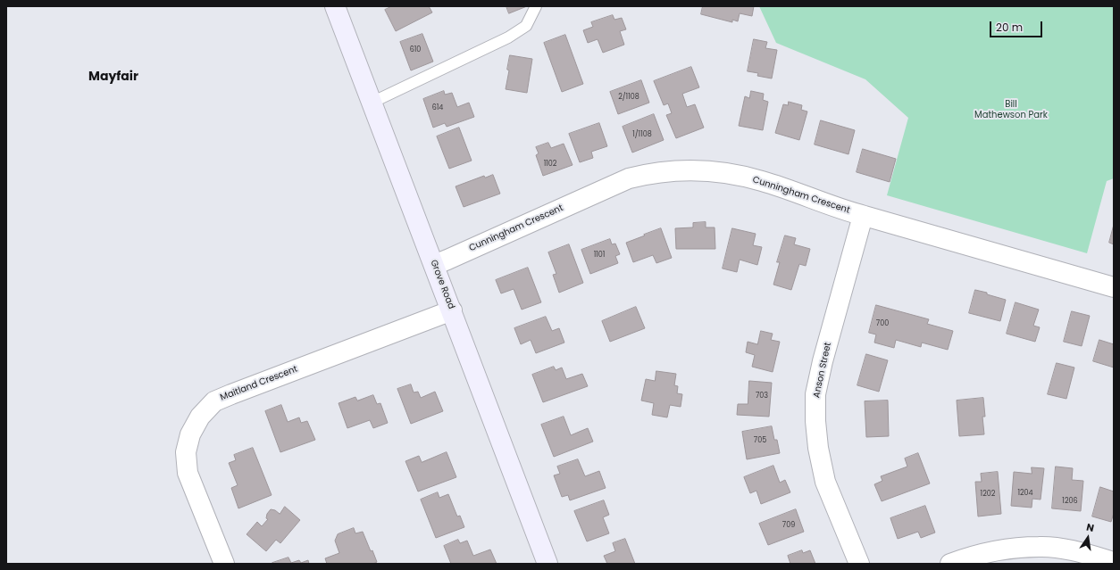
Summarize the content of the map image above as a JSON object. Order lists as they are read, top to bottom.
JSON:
{
  "streets": {
    "main road": ["Grove Road"],
    "street": ["Cunningham Crescent", "Anson Street", "Maitland Crescent"]
  },
  "crossings": [
    ["Cunningham Crescent", "Grove Road"],
    ["Cunningham Crescent", "Anson Street"],
    ["Grove Road", "Maitland Crescent"]
  ],
  "districts": ["Mayfair"],
  "parks": ["Bill Mathewson Park"],
  "house_numbers": [
    "610",
    "2/1108",
    "614",
    "1/1108",
    "1102",
    "1101",
    "700",
    "703",
    "705",
    "1204",
    "1202",
    "1206",
    "709"
  ],
  "scale_bar": "20 m",
  "north": "top"
}
